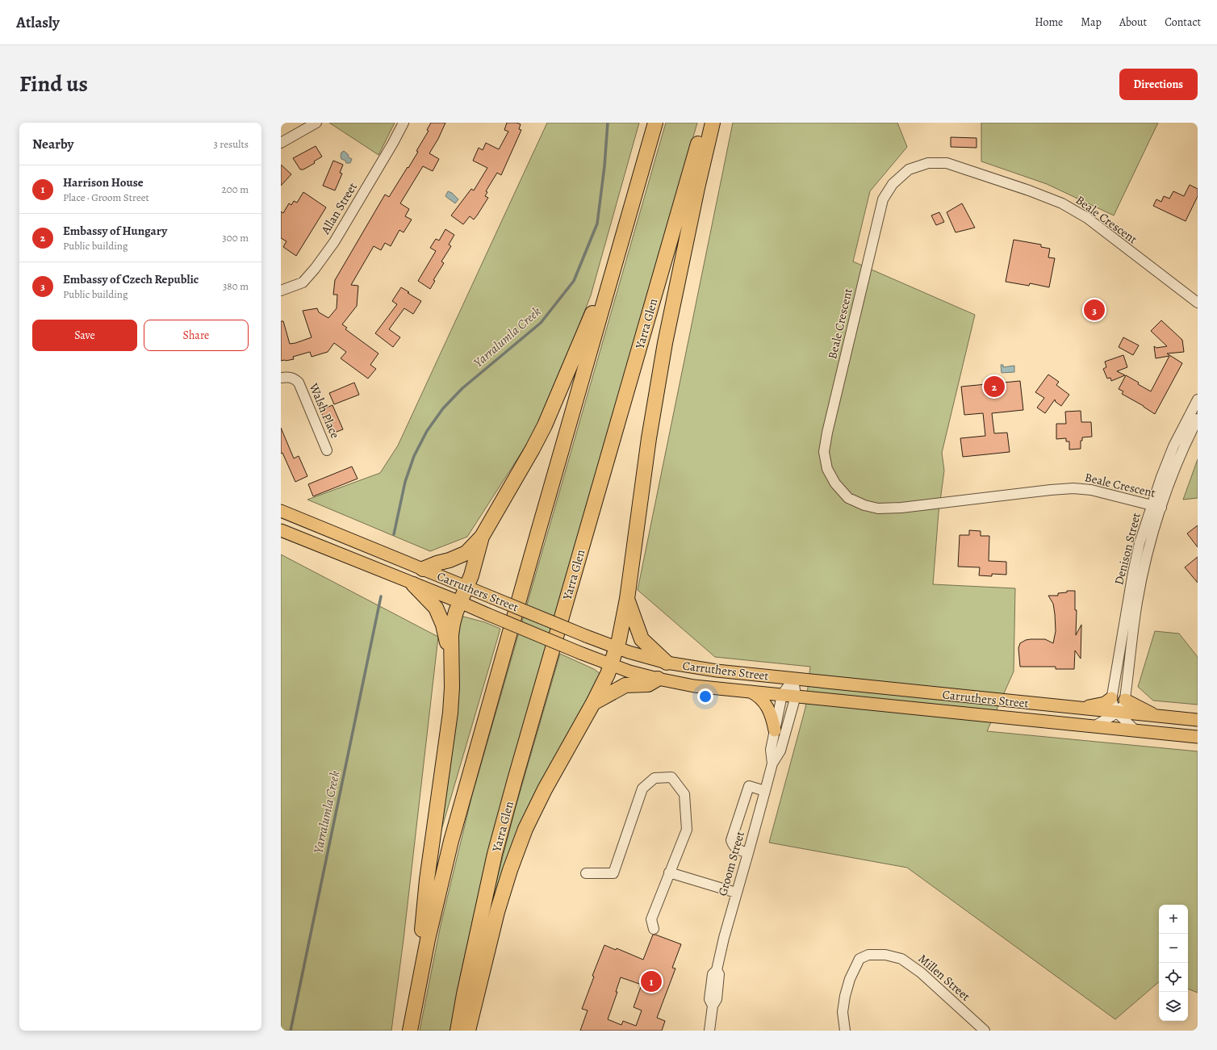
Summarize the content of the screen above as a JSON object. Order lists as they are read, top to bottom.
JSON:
{
  "streets": {
    "highway": ["Yarra Glen"],
    "main road": ["Carruthers Street"],
    "street": [
      "Allan Street",
      "Beale Crescent",
      "Walsh Place",
      "Denison Street",
      "Groom Street",
      "Millen Street"
    ]
  },
  "crossings": [
    ["Beale Crescent", "Denison Street"],
    ["Denison Street", "Carruthers Street"],
    ["Carruthers Street", "Groom Street"]
  ],
  "water": ["Yarralumla Creek"],
  "page": {
    "header": "Atlasly",
    "nav": [
      "Home",
      "Map",
      "About",
      "Contact"
    ],
    "title": "Find us",
    "buttons": [
      "Directions",
      ["Save", "Share"]
    ],
    "heading": ["Nearby", "3 results"],
    "list": [
      {
        "mark": "1",
        "name": "Harrison House",
        "note": "Place · Groom Street",
        "value": "200 m"
      },
      {
        "mark": "2",
        "name": "Embassy of Hungary",
        "note": "Public building",
        "value": "300 m"
      },
      {
        "mark": "3",
        "name": "Embassy of Czech Republic",
        "note": "Public building",
        "value": "380 m"
      }
    ],
    "pins": ["3", "2", "1"],
    "map_buttons": ["+", "−"]
  }
}
